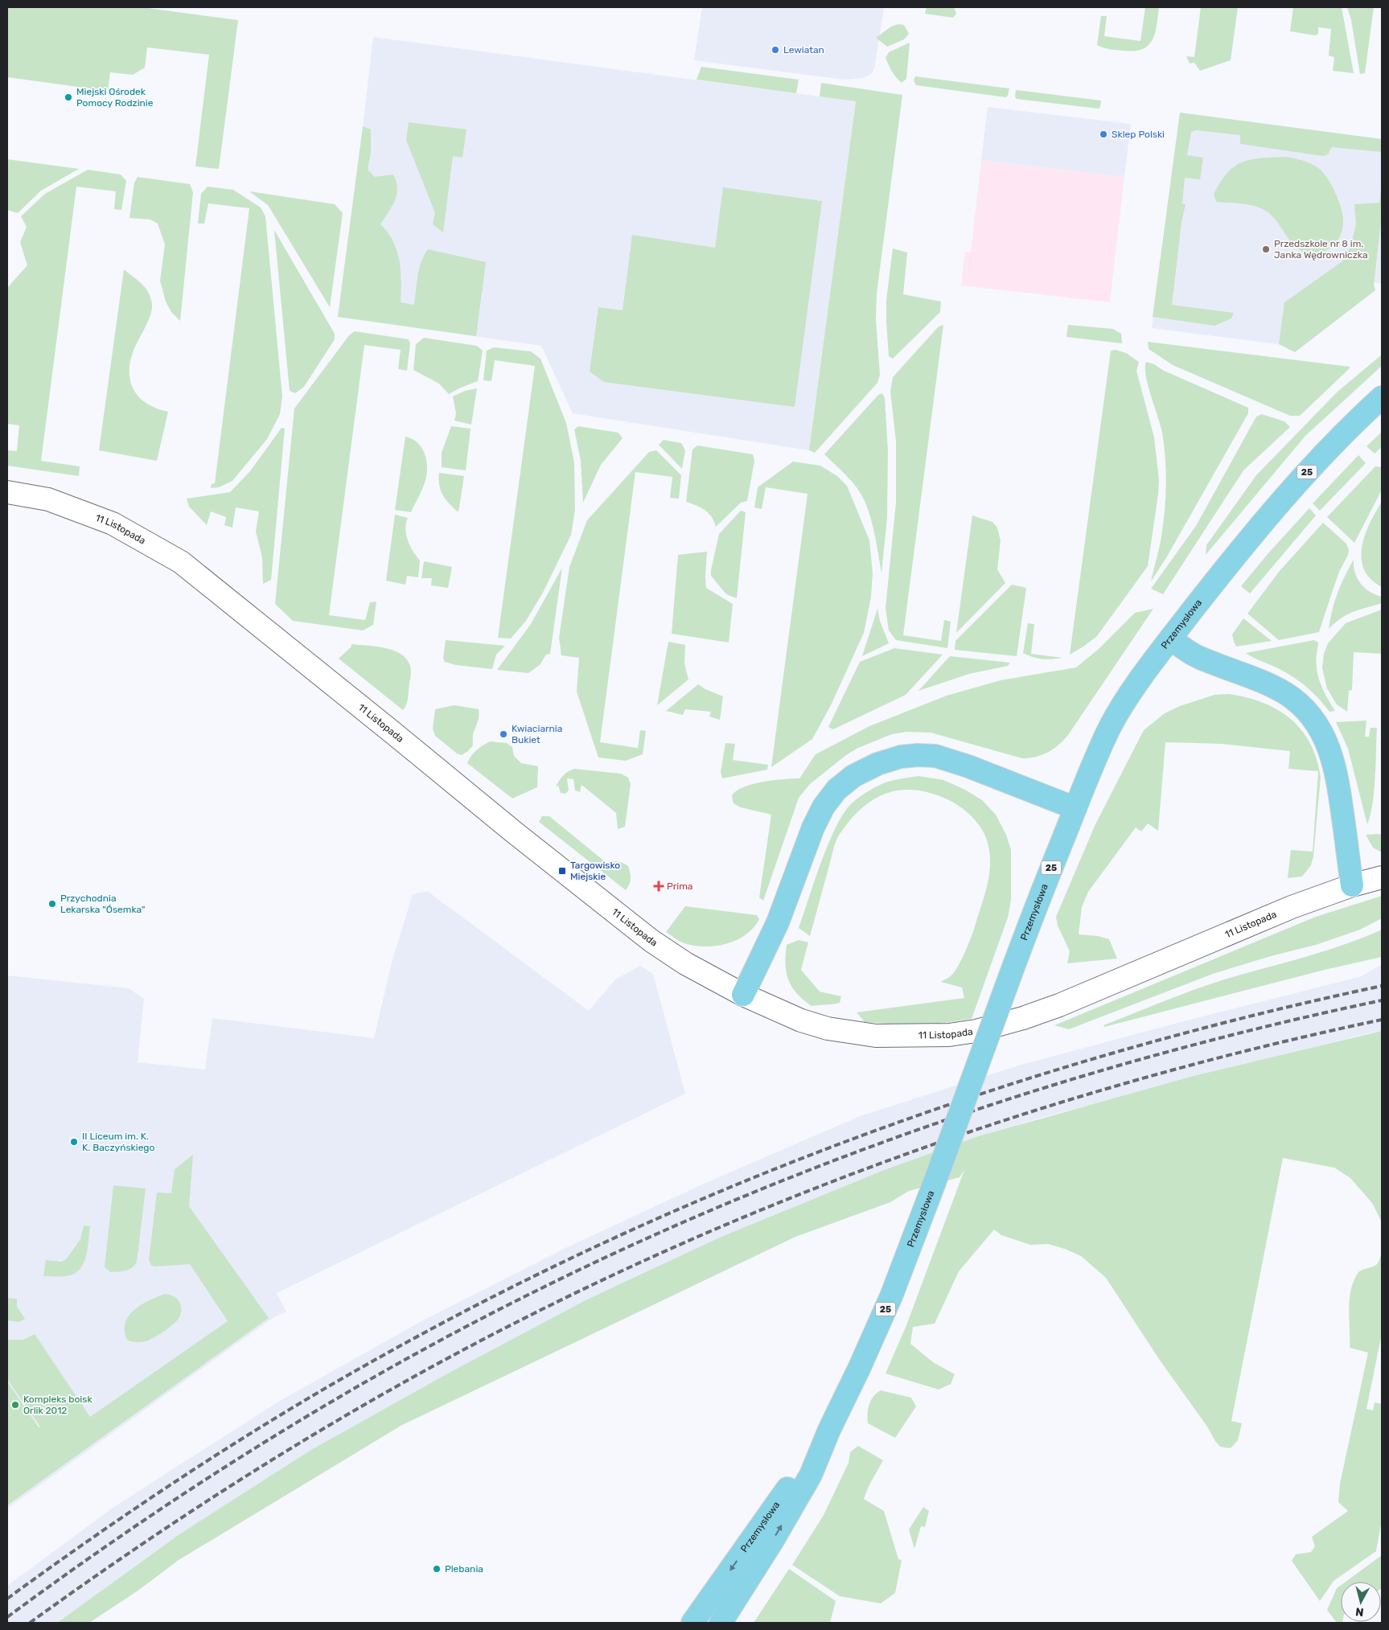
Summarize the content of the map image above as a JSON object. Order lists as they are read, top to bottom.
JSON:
{
  "streets": {
    "main road": ["25", "Przemysłowa"],
    "street": ["11 Listopada"]
  },
  "places": {
    "other": [
      "Lewiatan",
      "Miejski Ośrodek Pomocy Rodzinie",
      "Sklep Polski",
      "Przedszkole nr 8 im. Janka Wędrowniczka",
      "Kwiaciarnia Bukiet",
      "Przychodnia Lekarska \"Ósemka\"",
      "II Liceum im. K. K. Baczyńskiego",
      "Kompleks boisk Orlik 2012",
      "Plebania"
    ],
    "transit": ["Targowisko Miejskie"],
    "health": ["Prima"]
  },
  "north": "bottom"
}
